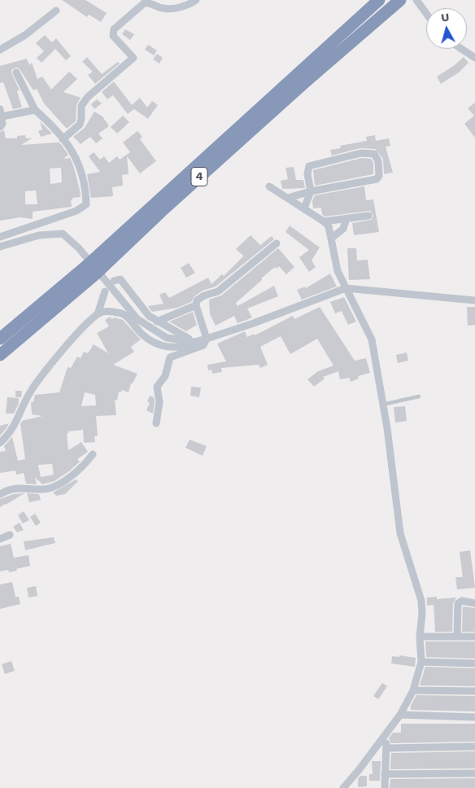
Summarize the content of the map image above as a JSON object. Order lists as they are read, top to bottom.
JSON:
{
  "streets": {
    "highway": ["4"]
  },
  "north": "top"
}
